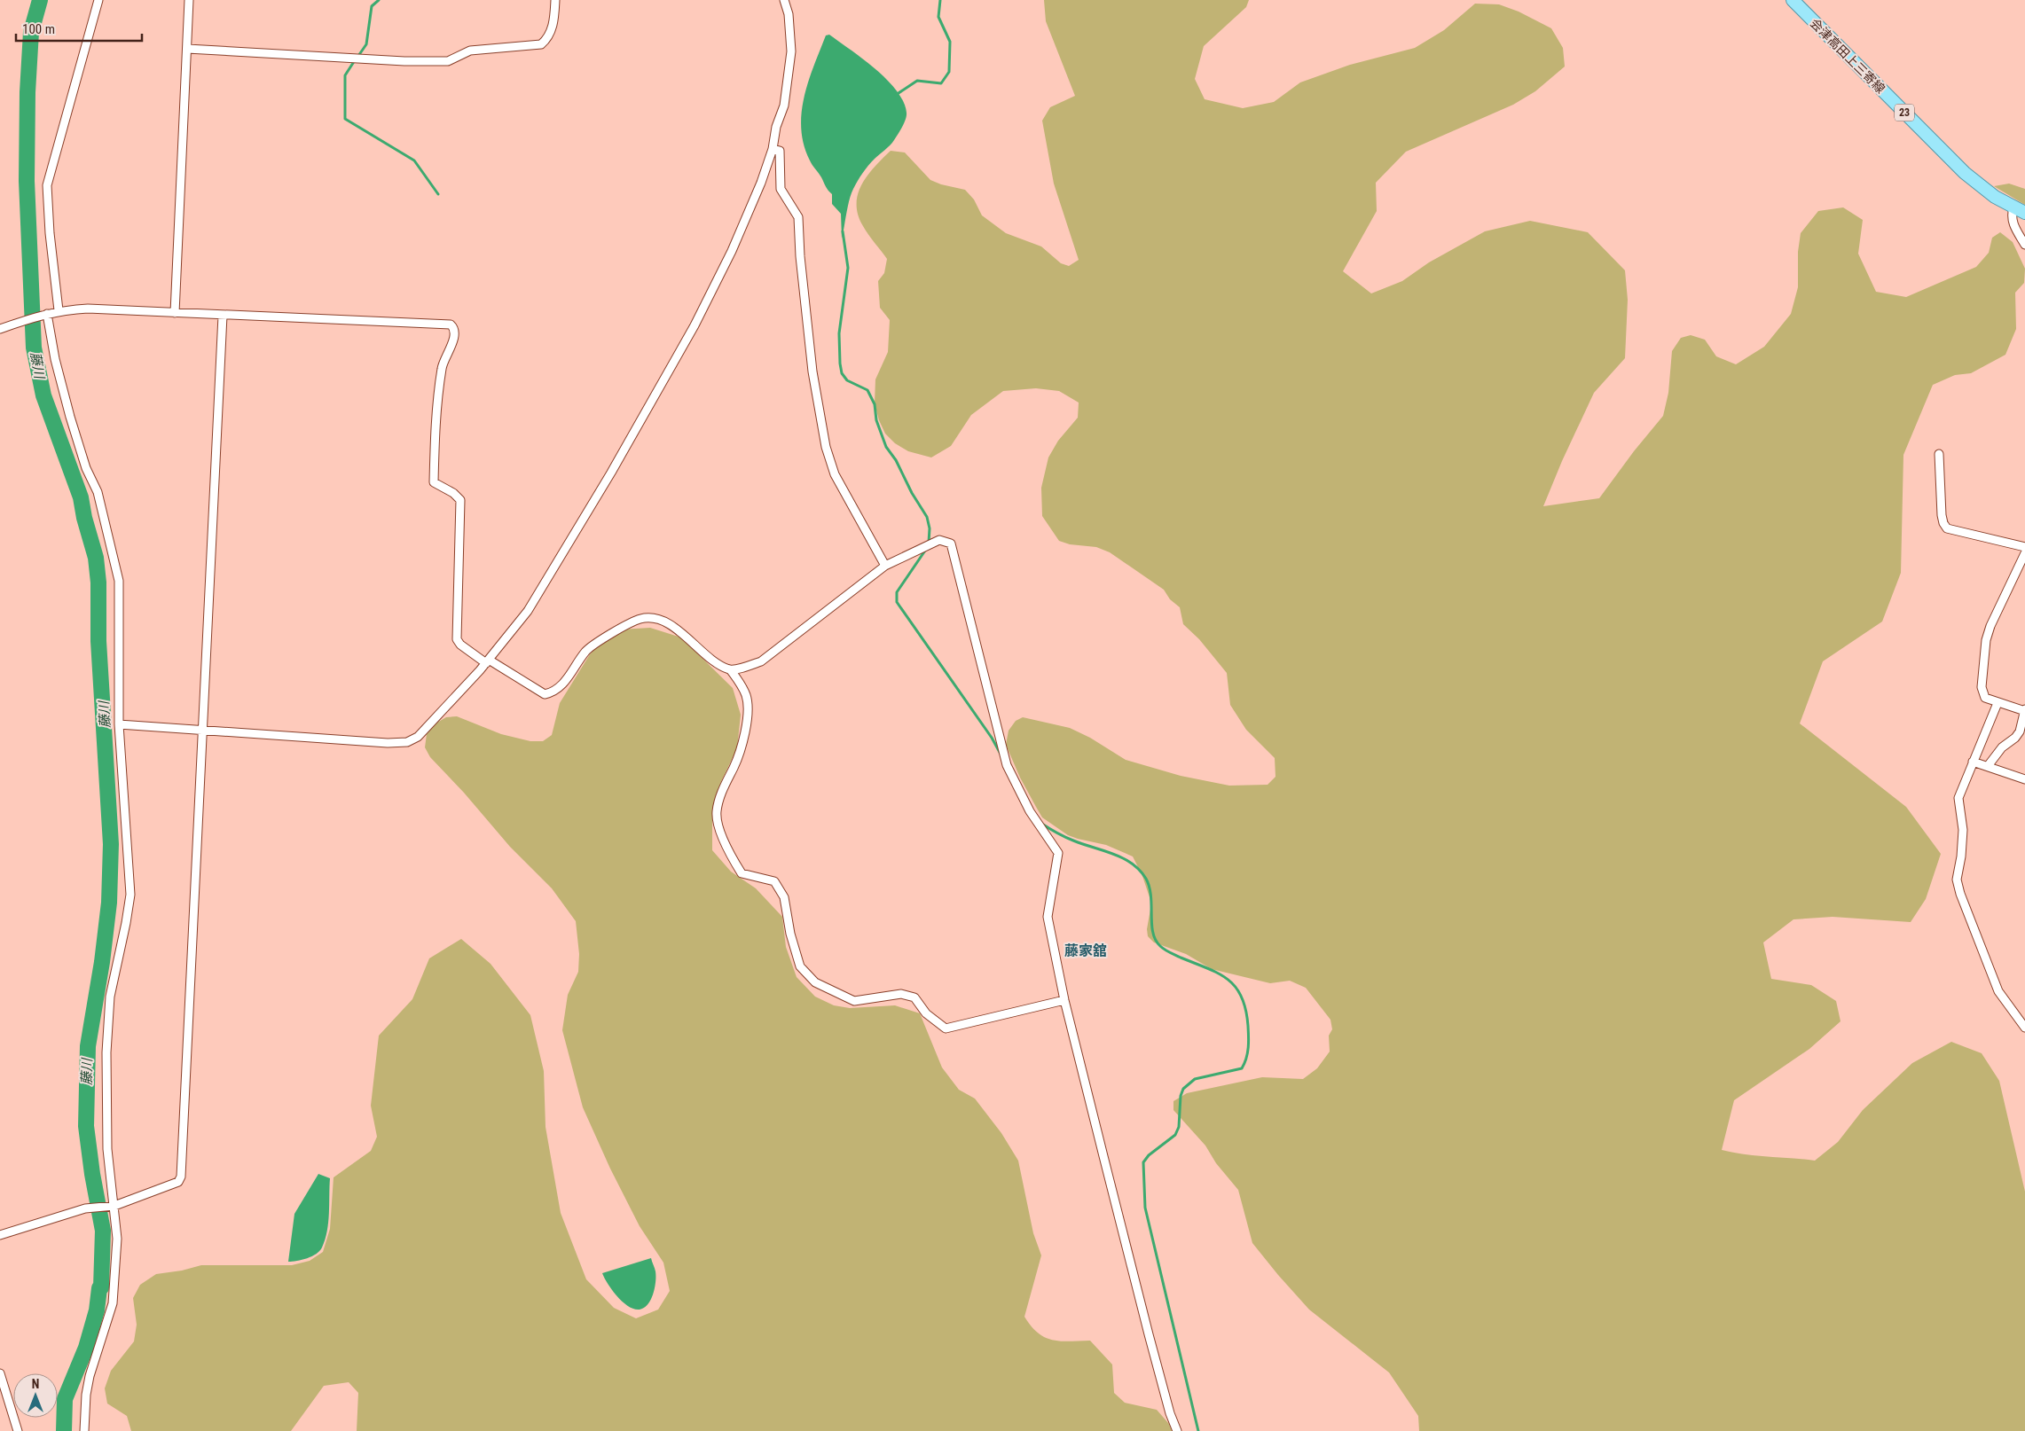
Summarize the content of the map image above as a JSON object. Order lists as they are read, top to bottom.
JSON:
{
  "streets": {
    "main road": ["会津高田上三寄線", "23"]
  },
  "districts": ["藤家舘"],
  "water": ["藤川"],
  "scale_bar": "100 m",
  "north": "top"
}
